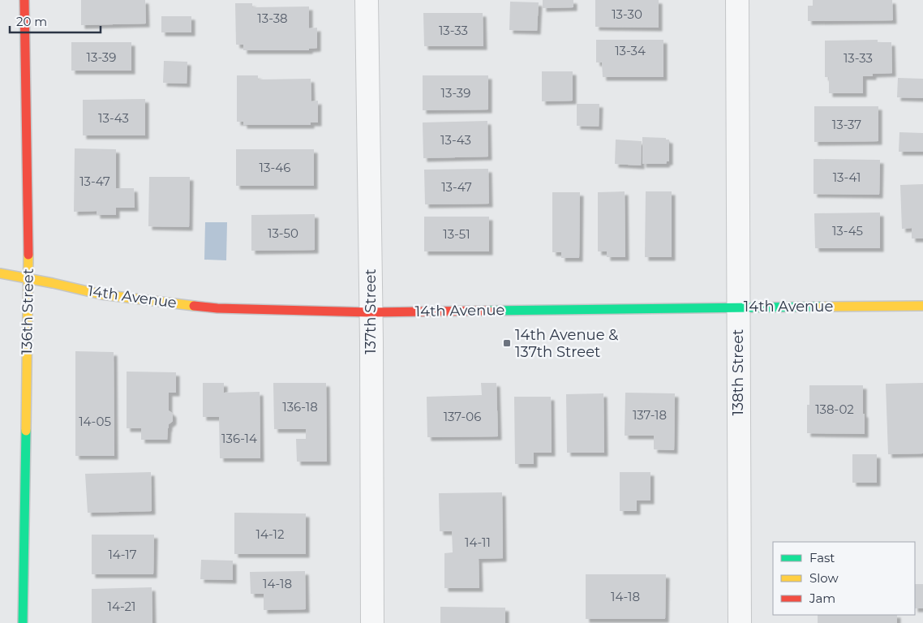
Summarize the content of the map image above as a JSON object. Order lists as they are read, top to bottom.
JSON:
{
  "streets": {
    "street": [
      "14th Avenue",
      "136th Street",
      "137th Street",
      "138th Street"
    ]
  },
  "crossings": [
    ["14th Avenue", "136th Street"],
    ["14th Avenue", "137th Street"],
    ["14th Avenue", "138th Street"]
  ],
  "places": {
    "transit": ["14th Avenue & 137th Street"]
  },
  "house_numbers": [
    "13-30",
    "13-38",
    "13-33",
    "13-34",
    "13-39",
    "13-33",
    "13-39",
    "13-43",
    "13-37",
    "13-43",
    "13-46",
    "13-41",
    "13-47",
    "13-47",
    "13-45",
    "13-50",
    "13-51",
    "136-18",
    "138-02",
    "137-18",
    "137-06",
    "14-05",
    "136-14",
    "14-12",
    "14-11",
    "14-17",
    "14-18",
    "14-18",
    "14-21"
  ],
  "legend": ["Fast", "Slow", "Jam"],
  "scale_bar": "20 m"
}
